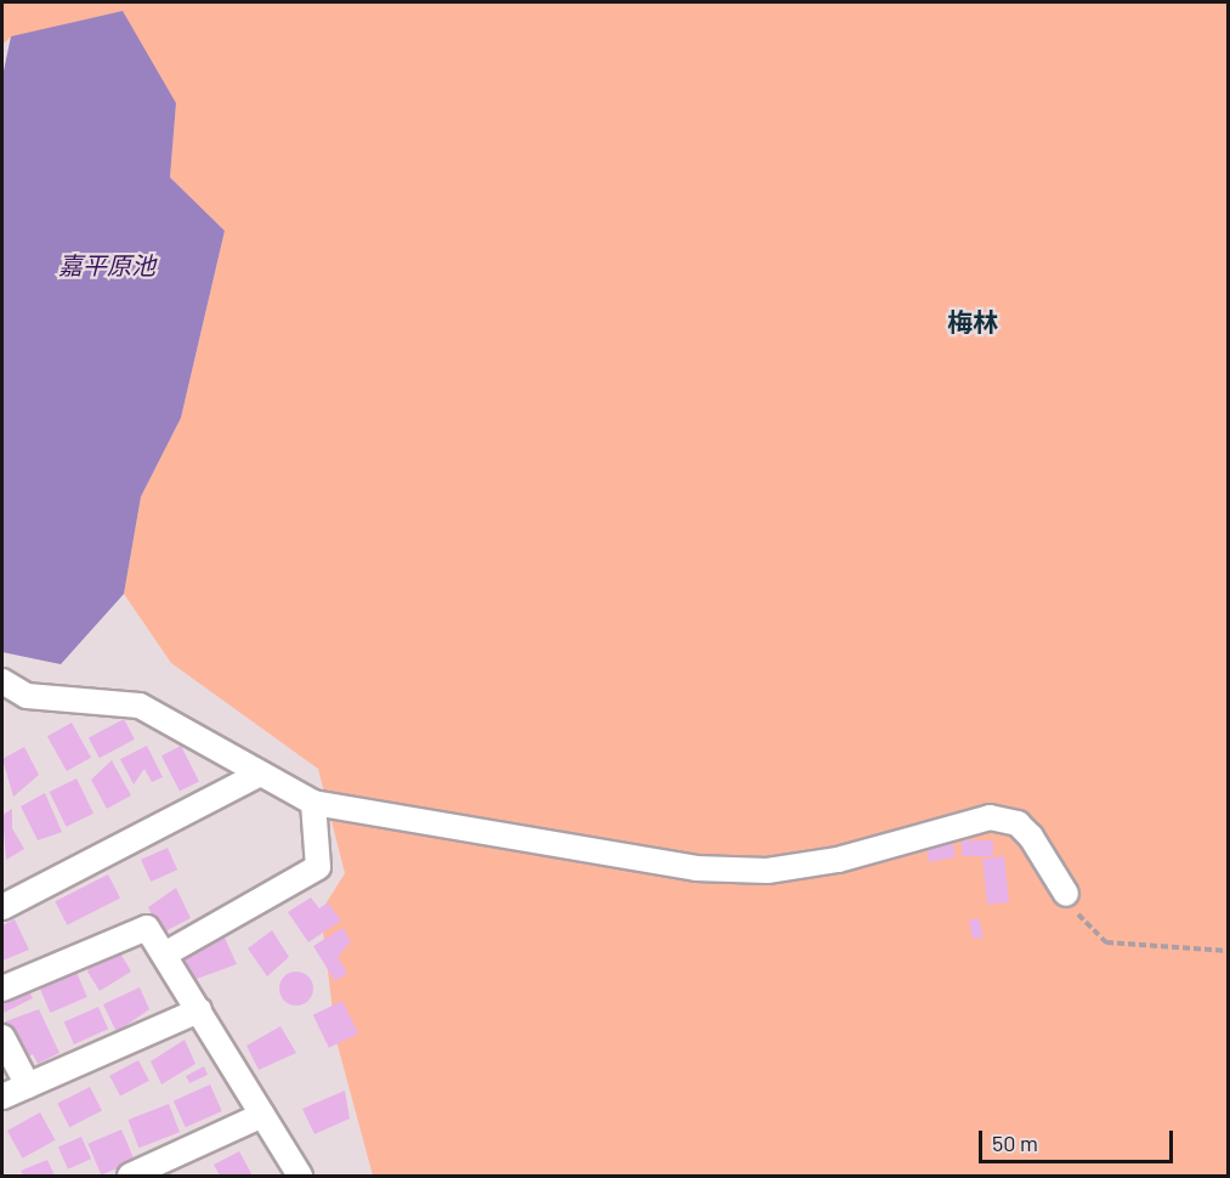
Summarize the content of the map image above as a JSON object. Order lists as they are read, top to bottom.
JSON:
{
  "districts": ["梅林"],
  "water": ["嘉平原池"],
  "scale_bar": "50 m"
}
